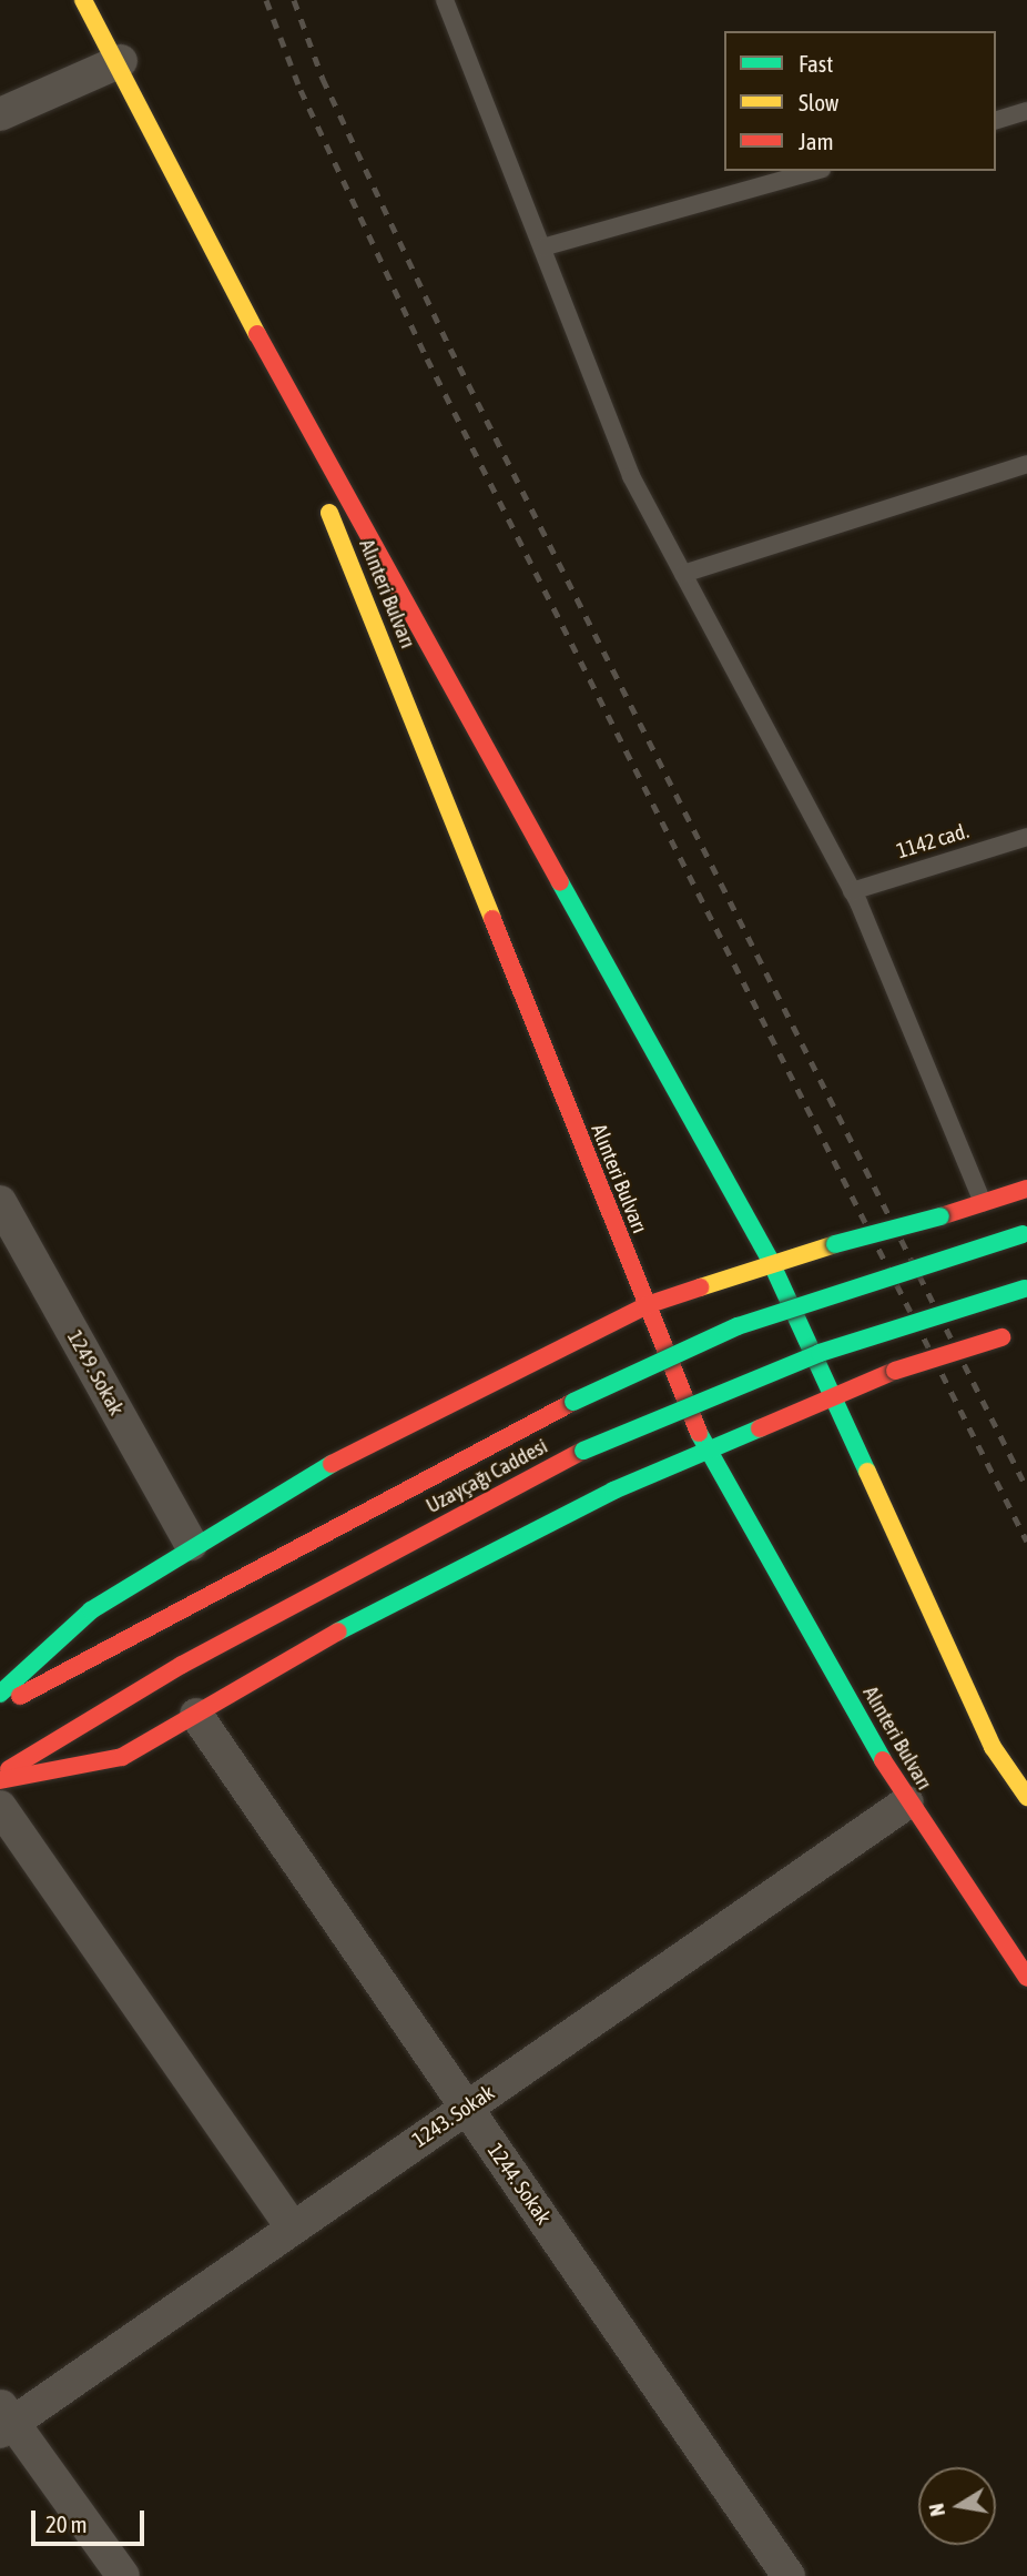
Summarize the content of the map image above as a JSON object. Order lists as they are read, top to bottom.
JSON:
{
  "streets": {
    "main road": ["Alınteri Bulvarı", "Uzayçağı Caddesi"],
    "street": ["1249. Sokak", "1243. Sokak", "1244. Sokak"],
    "lane": ["1142 cad."]
  },
  "crossings": [
    ["Alınteri Bulvarı", "1243. Sokak"],
    ["1243. Sokak", "1244. Sokak"]
  ],
  "legend": ["Fast", "Slow", "Jam"],
  "scale_bar": "20 m",
  "north": "left"
}
